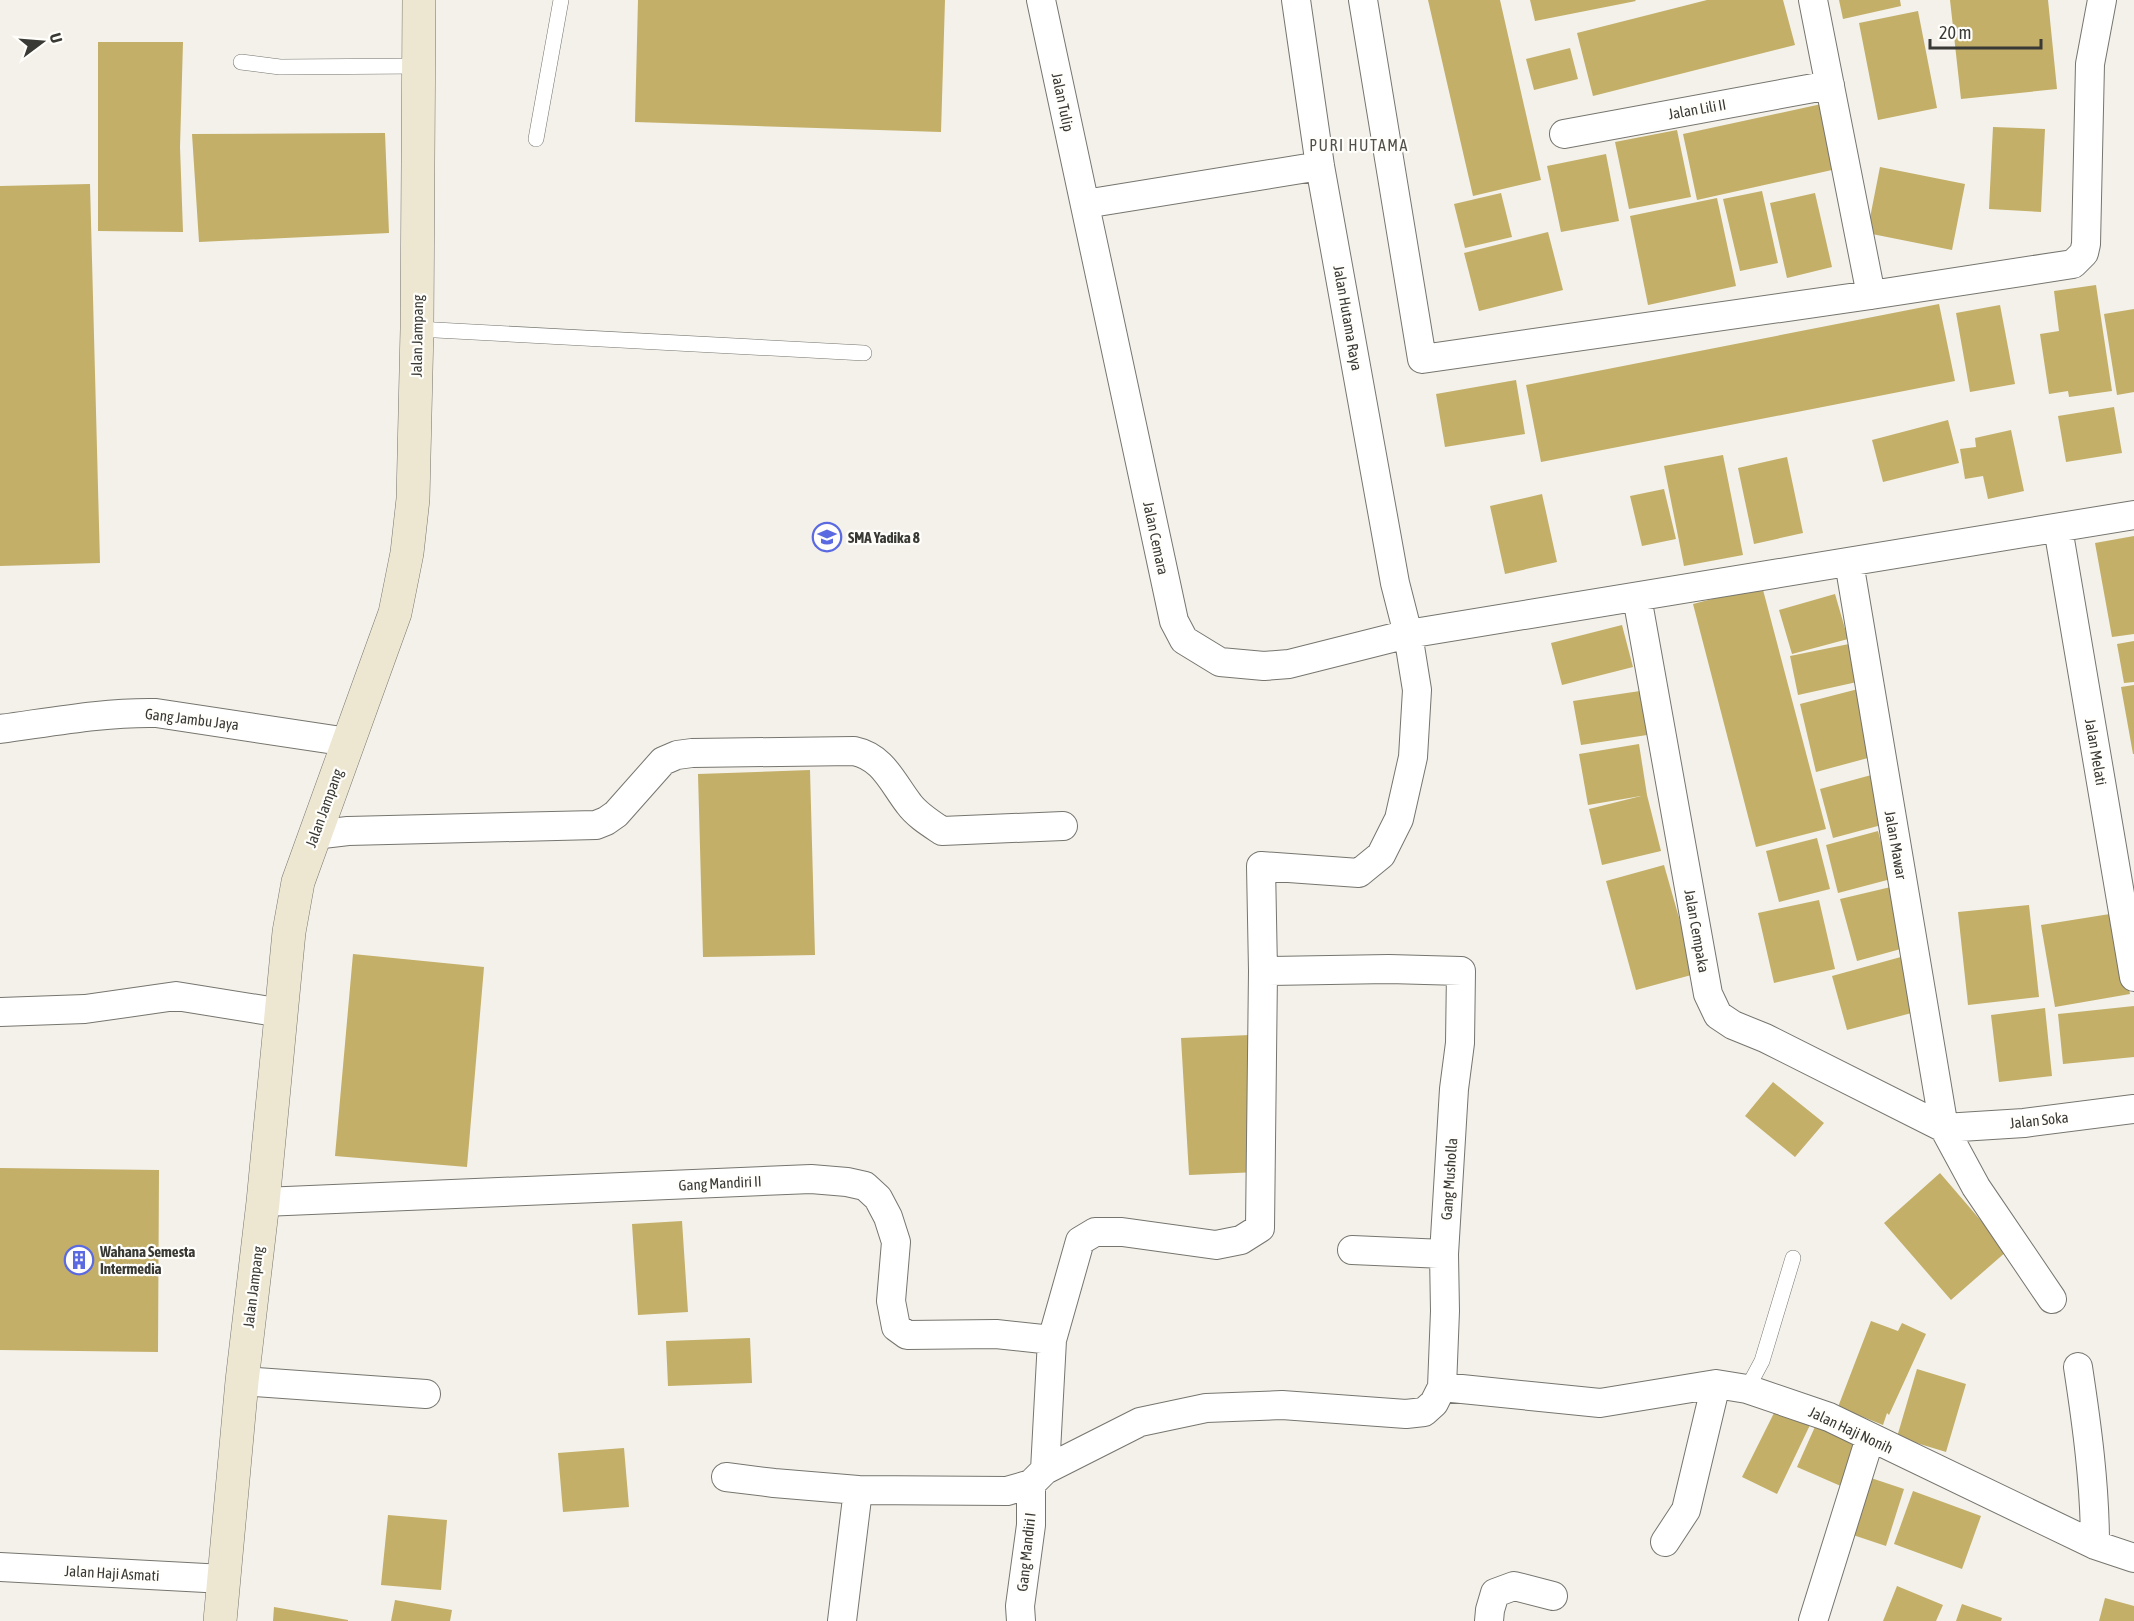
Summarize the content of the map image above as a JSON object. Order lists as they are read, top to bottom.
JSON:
{
  "streets": {
    "street": [
      "Jalan Tulip",
      "Jalan Lili II",
      "Jalan Hutama Raya",
      "Jalan Jampang",
      "Jalan Cemara",
      "Gang Jambu Jaya",
      "Jalan Melati",
      "Jalan Mawar",
      "Jalan Cempaka",
      "Jalan Soka",
      "Gang Musholla",
      "Gang Mandiri II",
      "Jalan Haji Nonih",
      "Gang Mandiri I",
      "Jalan Haji Asmati"
    ]
  },
  "crossings": [
    ["Jalan Tulip", "Jalan Cemara"],
    ["Jalan Hutama Raya", "Jalan Cemara"],
    ["Jalan Hutama Raya", "Gang Musholla"],
    ["Jalan Hutama Raya", "Gang Mandiri I"],
    ["Jalan Jampang", "Gang Jambu Jaya"],
    ["Jalan Jampang", "Gang Mandiri II"],
    ["Jalan Jampang", "Jalan Haji Asmati"],
    ["Jalan Cemara", "Jalan Melati"],
    ["Jalan Cemara", "Jalan Mawar"],
    ["Jalan Cemara", "Jalan Cempaka"],
    ["Jalan Mawar", "Jalan Cempaka"],
    ["Jalan Mawar", "Jalan Soka"],
    ["Jalan Cempaka", "Jalan Soka"],
    ["Gang Musholla", "Jalan Haji Nonih"],
    ["Gang Musholla", "Gang Mandiri I"],
    ["Gang Mandiri II", "Gang Mandiri I"]
  ],
  "districts": ["PURI HUTAMA"],
  "places": {
    "school or university": ["SMA Yadika 8"],
    "building": ["Wahana Semesta Intermedia"]
  },
  "scale_bar": "20 m",
  "north": "right"
}
